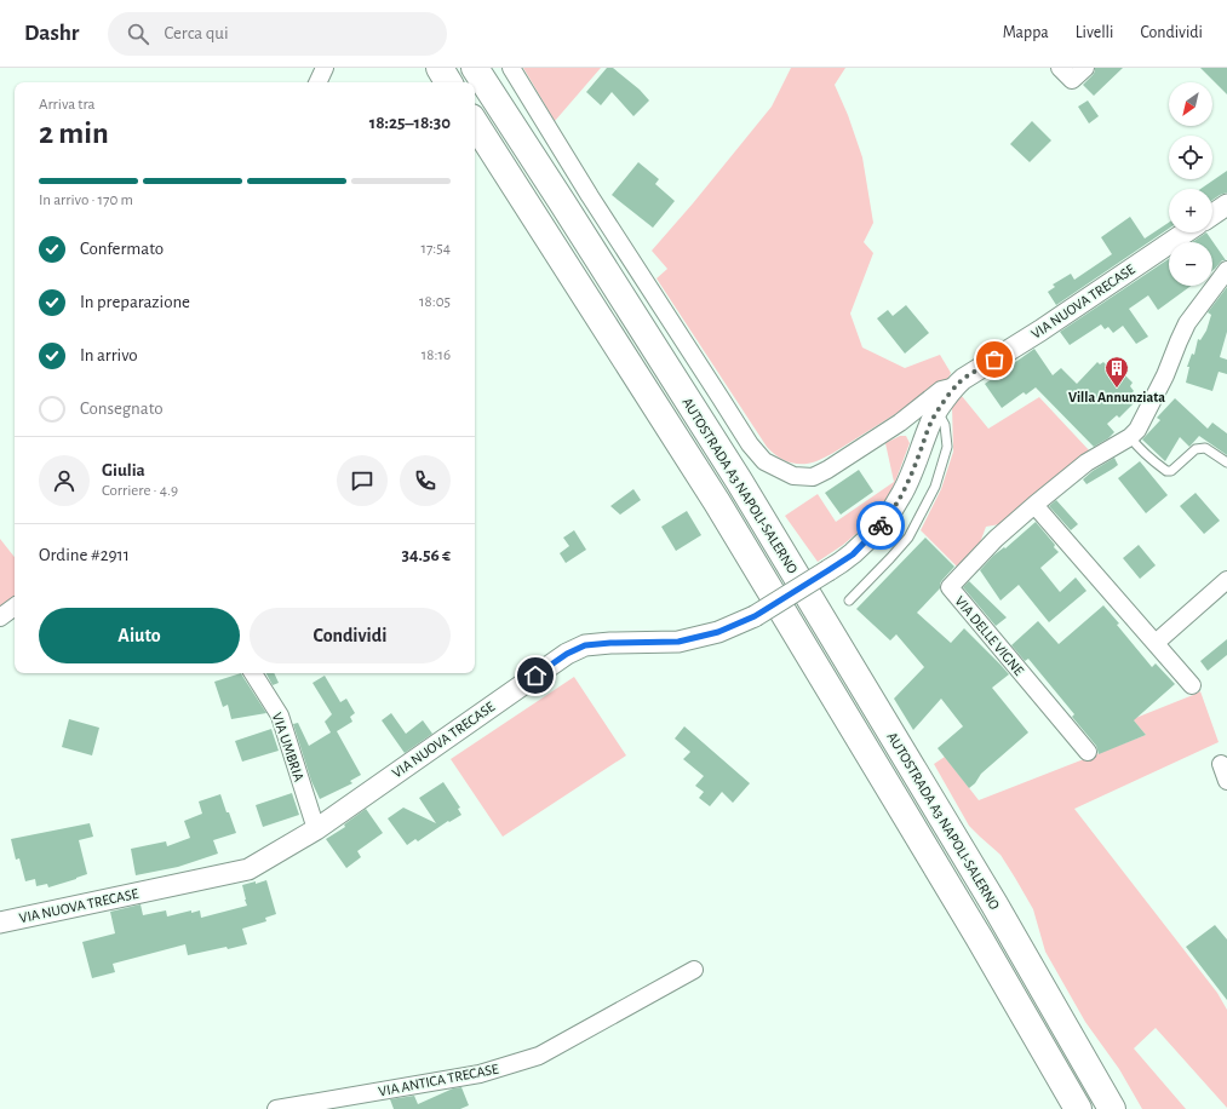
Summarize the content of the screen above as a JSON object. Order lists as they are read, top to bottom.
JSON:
{
  "streets": {
    "highway": ["AUTOSTRADA A3 NAPOLI-SALERNO"],
    "street": [
      "VIA NUOVA TRECASE",
      "VIA DELLE VIGNE",
      "VIA UMBRIA",
      "VIA ANTICA TRECASE"
    ]
  },
  "crossings": [
    ["VIA NUOVA TRECASE", "VIA UMBRIA"]
  ],
  "places": {
    "building": ["Villa Annunziata"]
  },
  "north": "bottom left",
  "page": {
    "header": "Dashr",
    "search": "Cerca qui",
    "nav": ["Mappa", "Livelli", "Condividi"],
    "map_buttons": ["+", "−"],
    "heading": ["2 min", "Arriva tra", "18:25–18:30"],
    "panel": [
      "Giulia",
      "Corriere · 4.9",
      "Ordine #2911",
      "34.56 €"
    ],
    "bar": "In arrivo · 170 m",
    "list": [
      ["Confermato", "17:54"],
      ["In preparazione", "18:05"],
      ["In arrivo", "18:16"],
      "Consegnato"
    ],
    "buttons": ["Aiuto", "Condividi"]
  }
}
